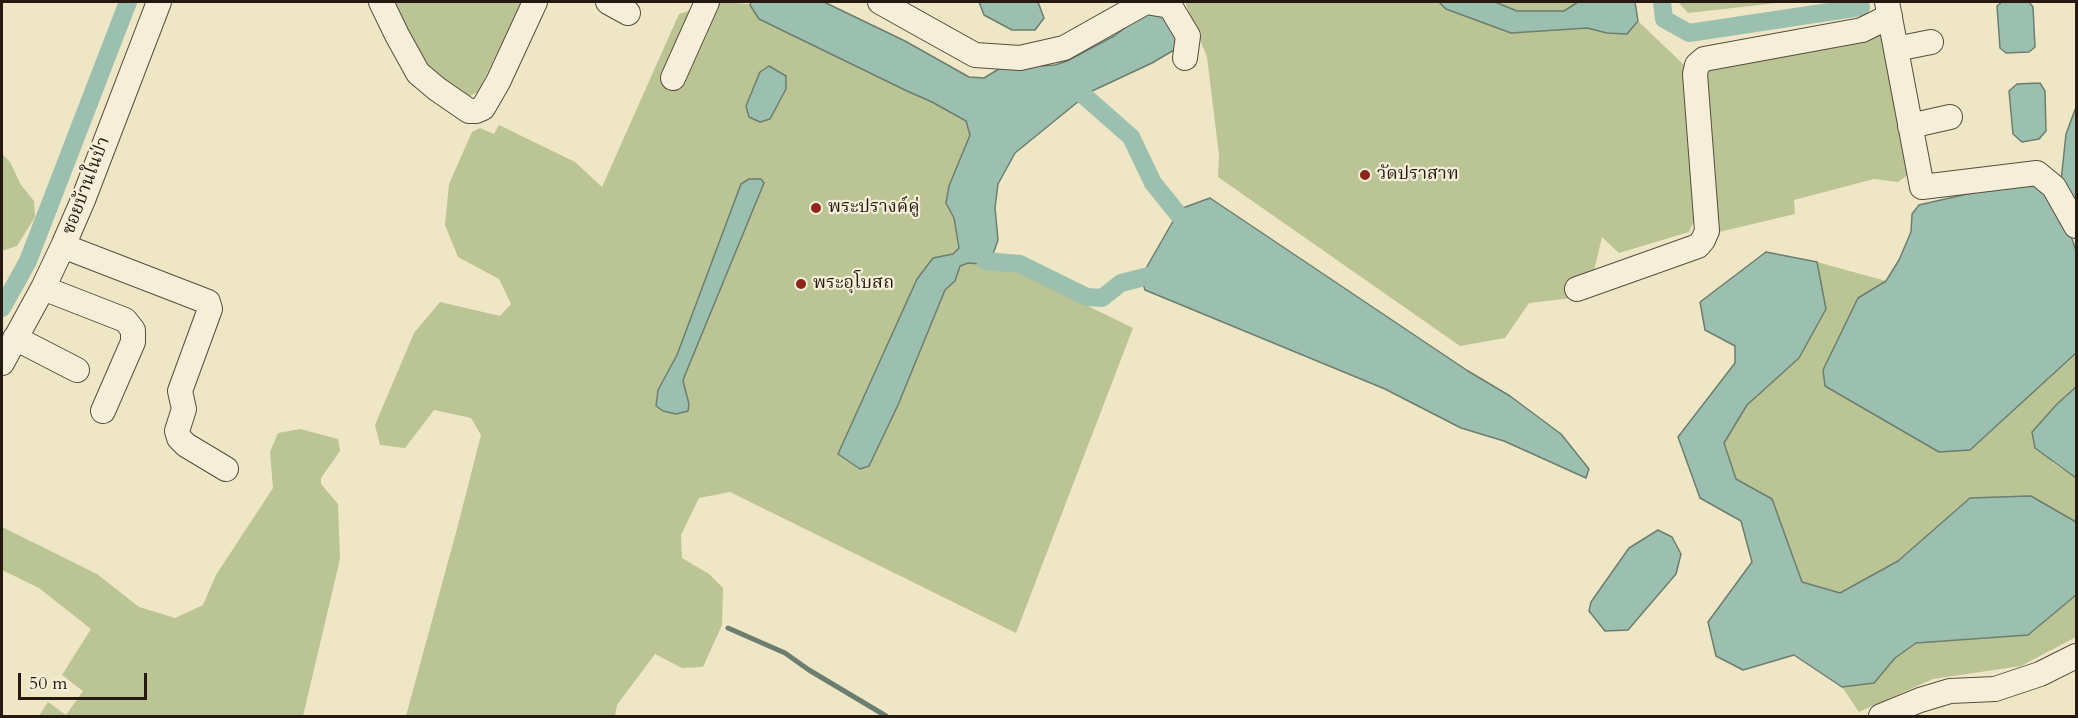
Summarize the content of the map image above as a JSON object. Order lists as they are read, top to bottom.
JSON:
{
  "streets": {
    "street": ["ซอยบ้านในป่า"]
  },
  "places": ["วัดปราสาท", "พระปรางค์คู่", "พระอุโบสถ"],
  "scale_bar": "50 m"
}
